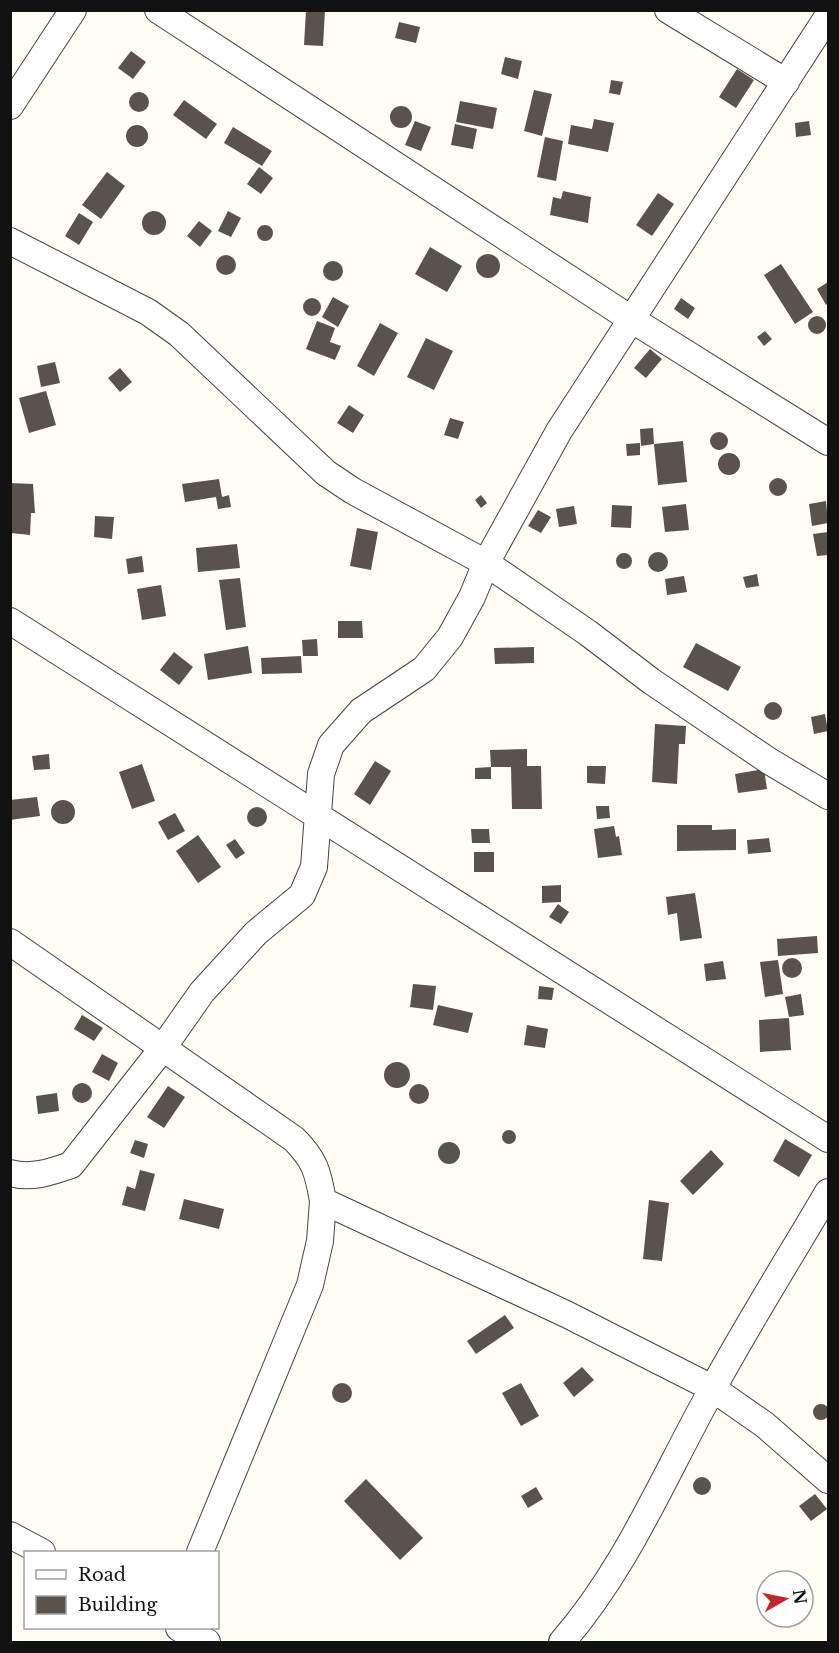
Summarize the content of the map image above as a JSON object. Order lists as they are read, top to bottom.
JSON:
{
  "legend": ["Road", "Building"],
  "north": "right"
}
